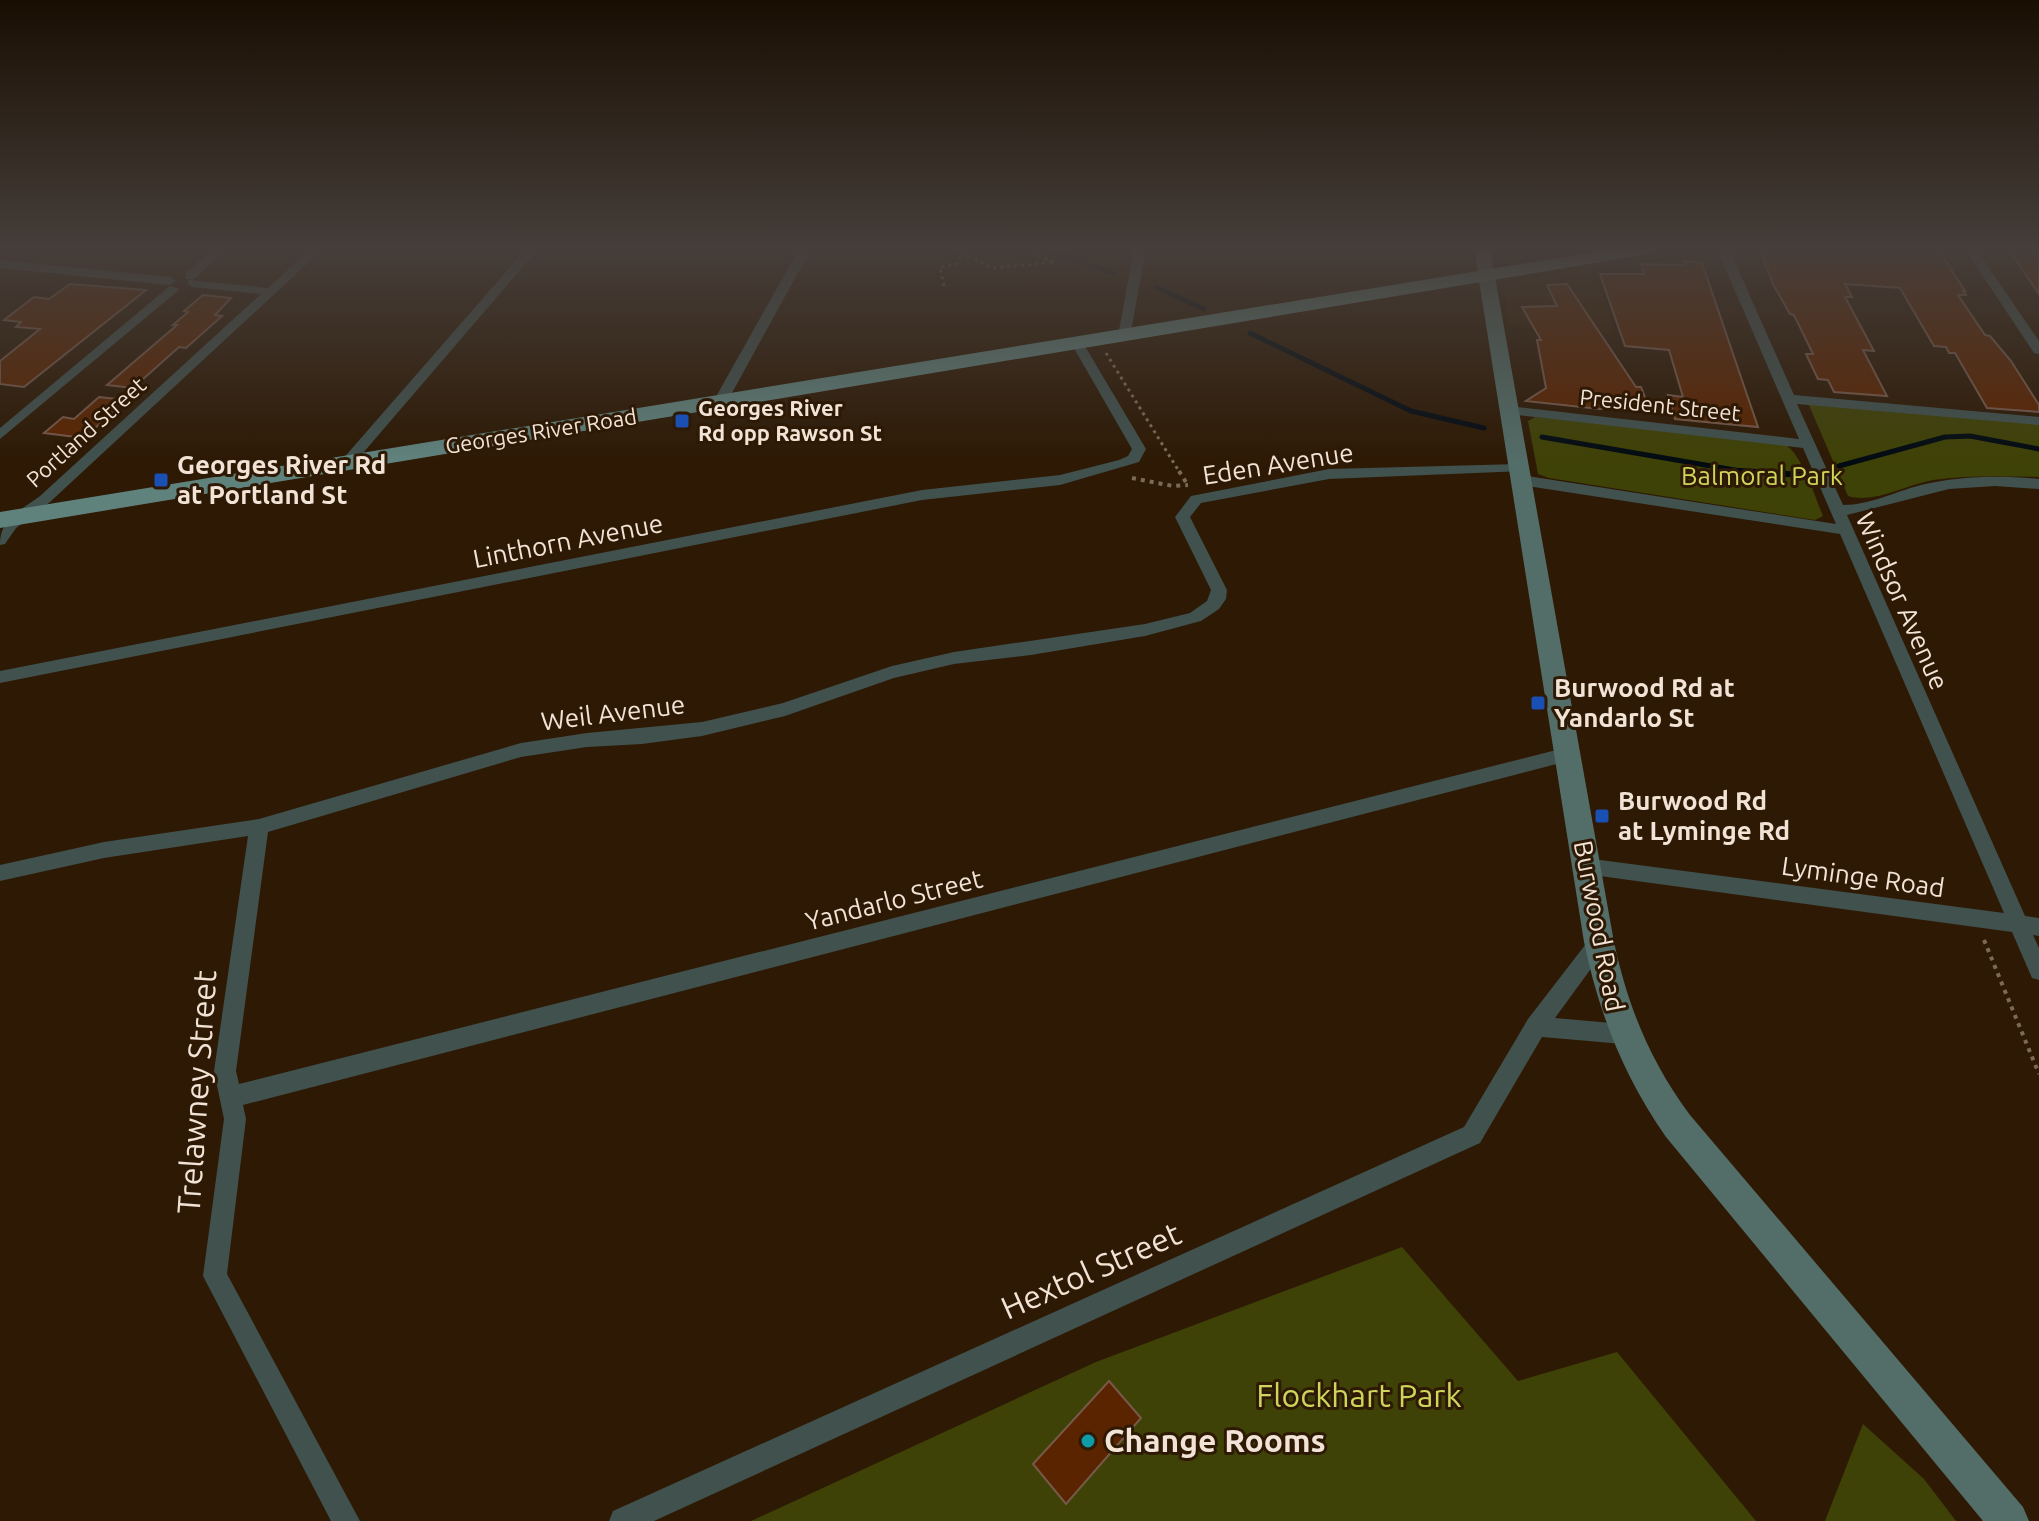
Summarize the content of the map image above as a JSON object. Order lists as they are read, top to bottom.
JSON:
{
  "streets": {
    "main road": ["Georges River Road", "Burwood Road"],
    "street": [
      "President Street",
      "Portland Street",
      "Eden Avenue",
      "Linthorn Avenue",
      "Windsor Avenue",
      "Weil Avenue",
      "Lyminge Road",
      "Yandarlo Street",
      "Trelawney Street",
      "Hextol Street"
    ]
  },
  "crossings": [
    ["President Street", "Windsor Avenue"],
    ["President Street", "Burwood Road"],
    ["Georges River Road", "Portland Street"],
    ["Georges River Road", "Linthorn Avenue"],
    ["Eden Avenue", "Weil Avenue"],
    ["Eden Avenue", "Burwood Road"],
    ["Windsor Avenue", "Lyminge Road"],
    ["Weil Avenue", "Trelawney Street"],
    ["Lyminge Road", "Burwood Road"],
    ["Yandarlo Street", "Burwood Road"],
    ["Yandarlo Street", "Trelawney Street"],
    ["Burwood Road", "Hextol Street"]
  ],
  "parks": ["Balmoral Park", "Flockhart Park"],
  "places": {
    "transit": [
      "Georges River Rd opp Rawson St",
      "Georges River Rd at Portland St",
      "Burwood Rd at Yandarlo St",
      "Burwood Rd at Lyminge Rd"
    ],
    "other": ["Change Rooms"]
  }
}
